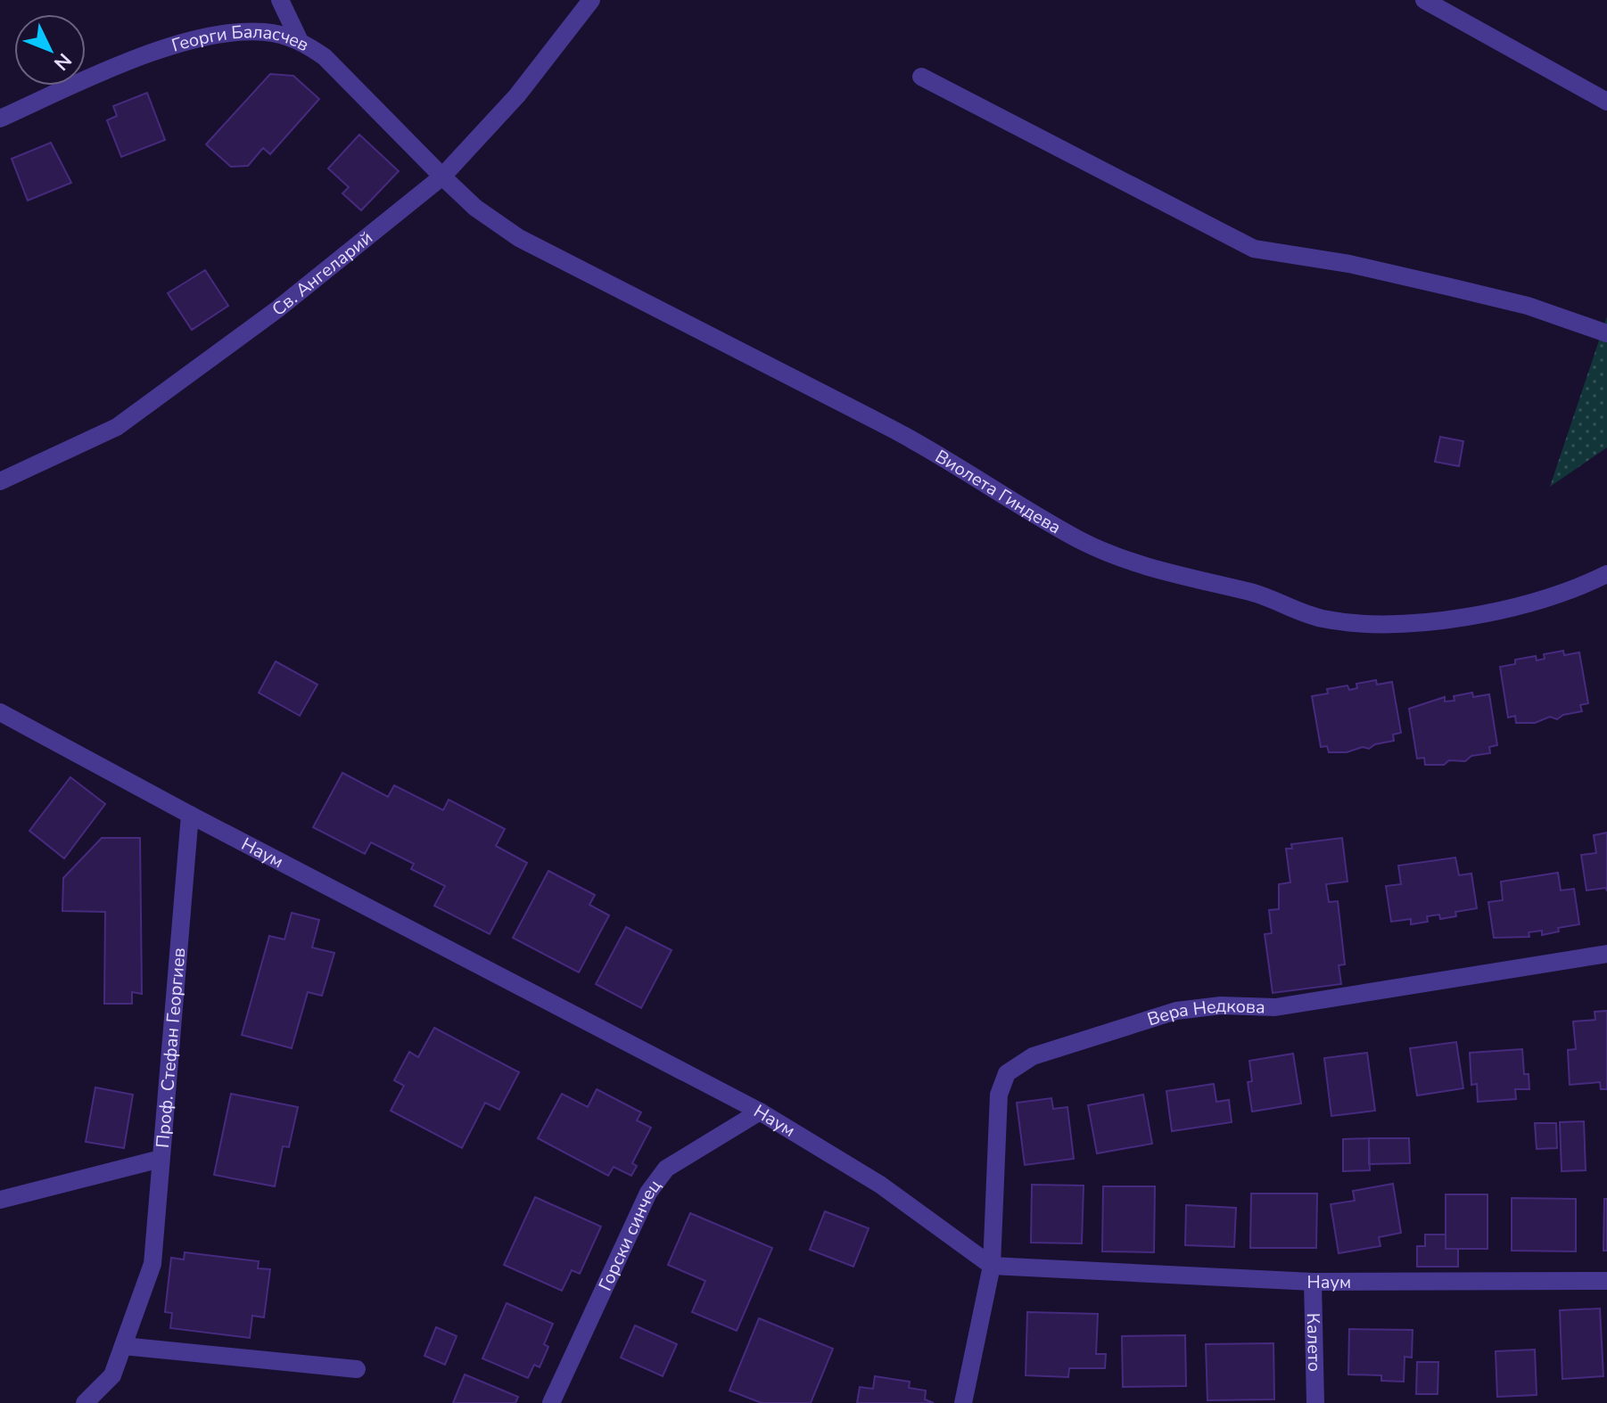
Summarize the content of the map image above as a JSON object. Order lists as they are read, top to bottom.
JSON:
{
  "streets": {
    "street": [
      "Георги Баласчев",
      "Св. Ангеларий",
      "Виолета Гиндева",
      "Наум",
      "Вера Недкова",
      "Проф. Стефан Георгиев",
      "Горски синчец",
      "Калето"
    ]
  },
  "crossings": [
    ["Георги Баласчев", "Св. Ангеларий"],
    ["Георги Баласчев", "Виолета Гиндева"],
    ["Св. Ангеларий", "Виолета Гиндева"],
    ["Наум", "Вера Недкова"],
    ["Наум", "Проф. Стефан Георгиев"],
    ["Наум", "Горски синчец"],
    ["Наум", "Калето"]
  ],
  "north": "bottom right"
}
